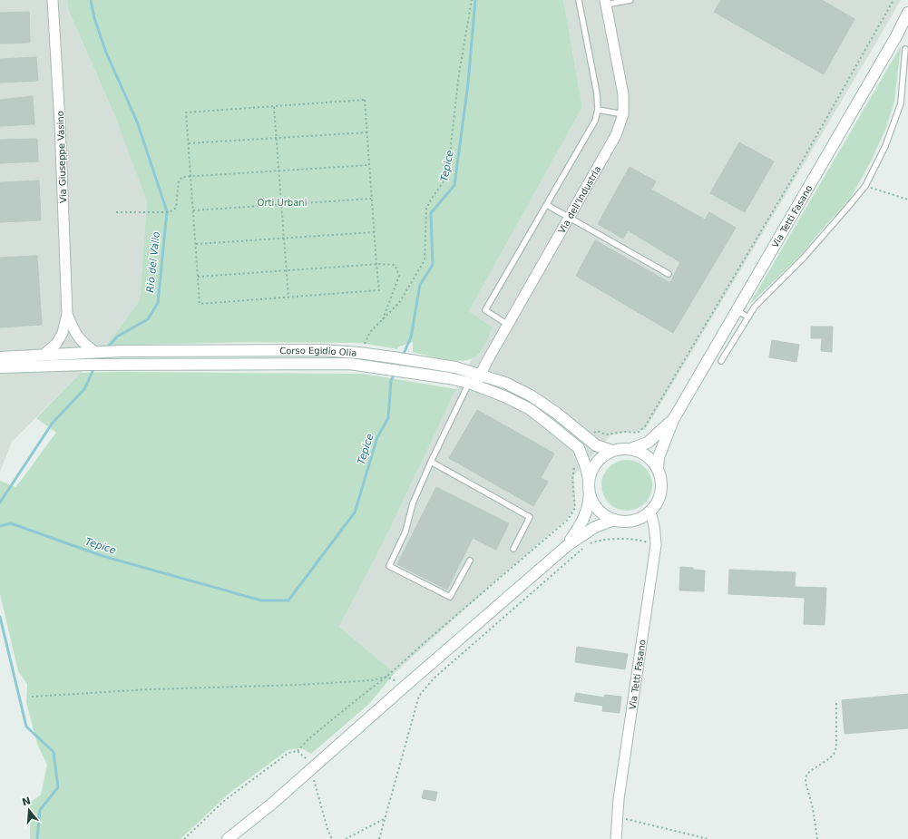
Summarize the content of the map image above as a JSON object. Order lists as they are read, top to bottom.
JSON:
{
  "streets": {
    "main road": ["Via Tetti Fasano", "Corso Egidio Olia"],
    "street": ["Via Giuseppe Vasino", "Via dell'Industria"]
  },
  "crossings": [
    ["Via Giuseppe Vasino", "Corso Egidio Olia"],
    ["Via dell'Industria", "Corso Egidio Olia"],
    ["Via Tetti Fasano", "Corso Egidio Olia"]
  ],
  "water": ["Tepice", "Rio del Vallo"],
  "parks": ["Orti Urbani"],
  "north": "top"
}
